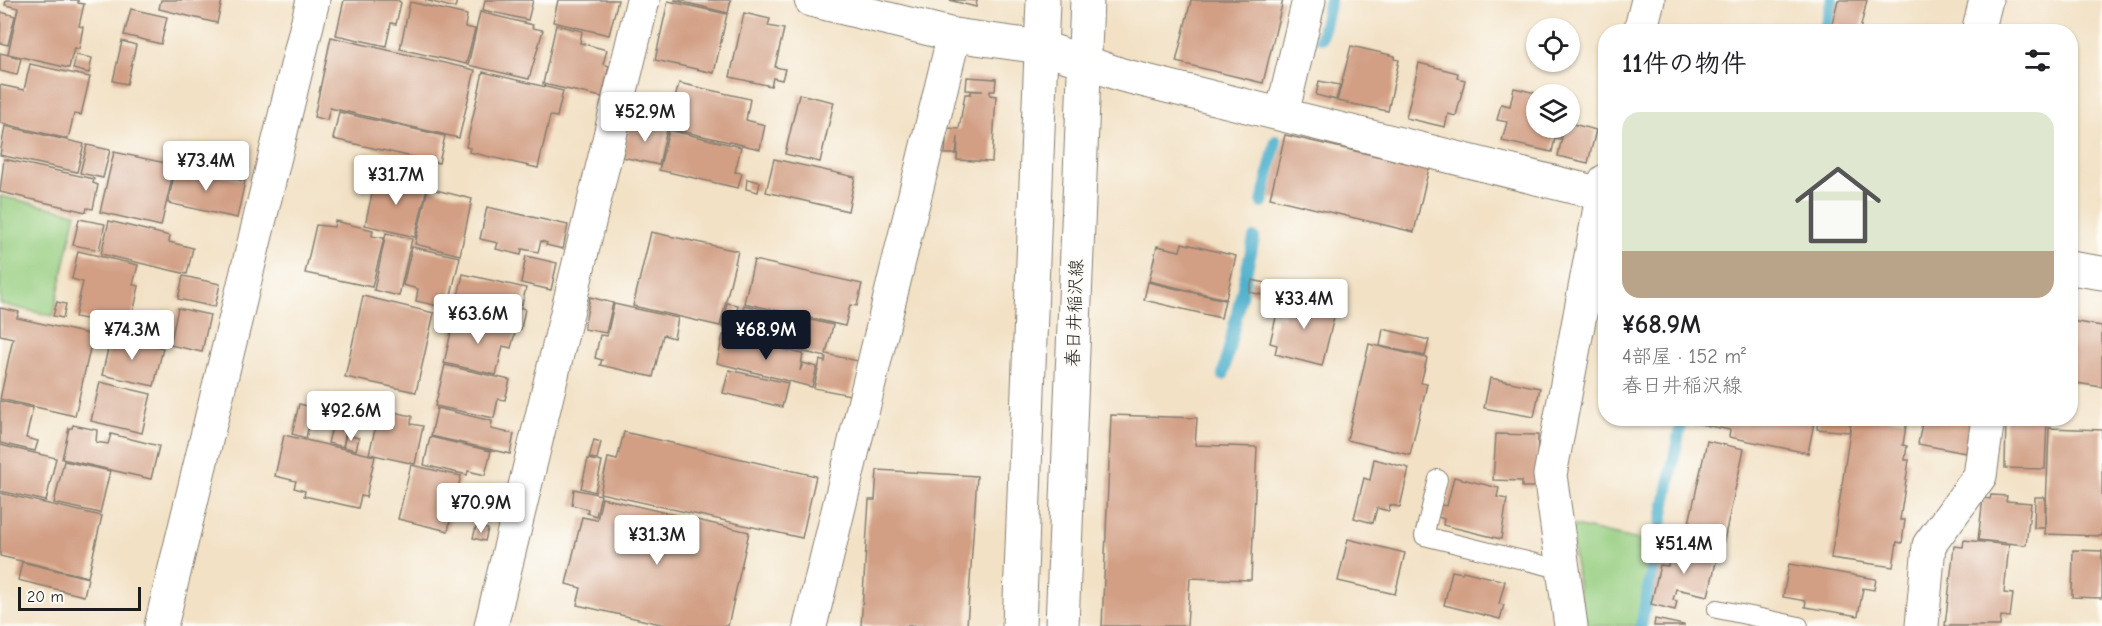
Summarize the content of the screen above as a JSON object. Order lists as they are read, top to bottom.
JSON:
{
  "streets": {
    "street": ["春日井稲沢線"]
  },
  "scale_bar": "20 m",
  "page": {
    "heading": "11件の物件",
    "price": [
      "¥52.9M",
      "¥73.4M",
      "¥31.7M",
      "¥33.4M",
      "¥63.6M",
      "¥74.3M",
      "¥68.9M",
      "¥92.6M",
      "¥70.9M",
      "¥31.3M",
      "¥51.4M"
    ],
    "list": [
      {
        "name": "¥68.9M",
        "note": "4部屋 · 152 m² · 春日井稲沢線"
      }
    ],
    "scale": "20 m"
  }
}
